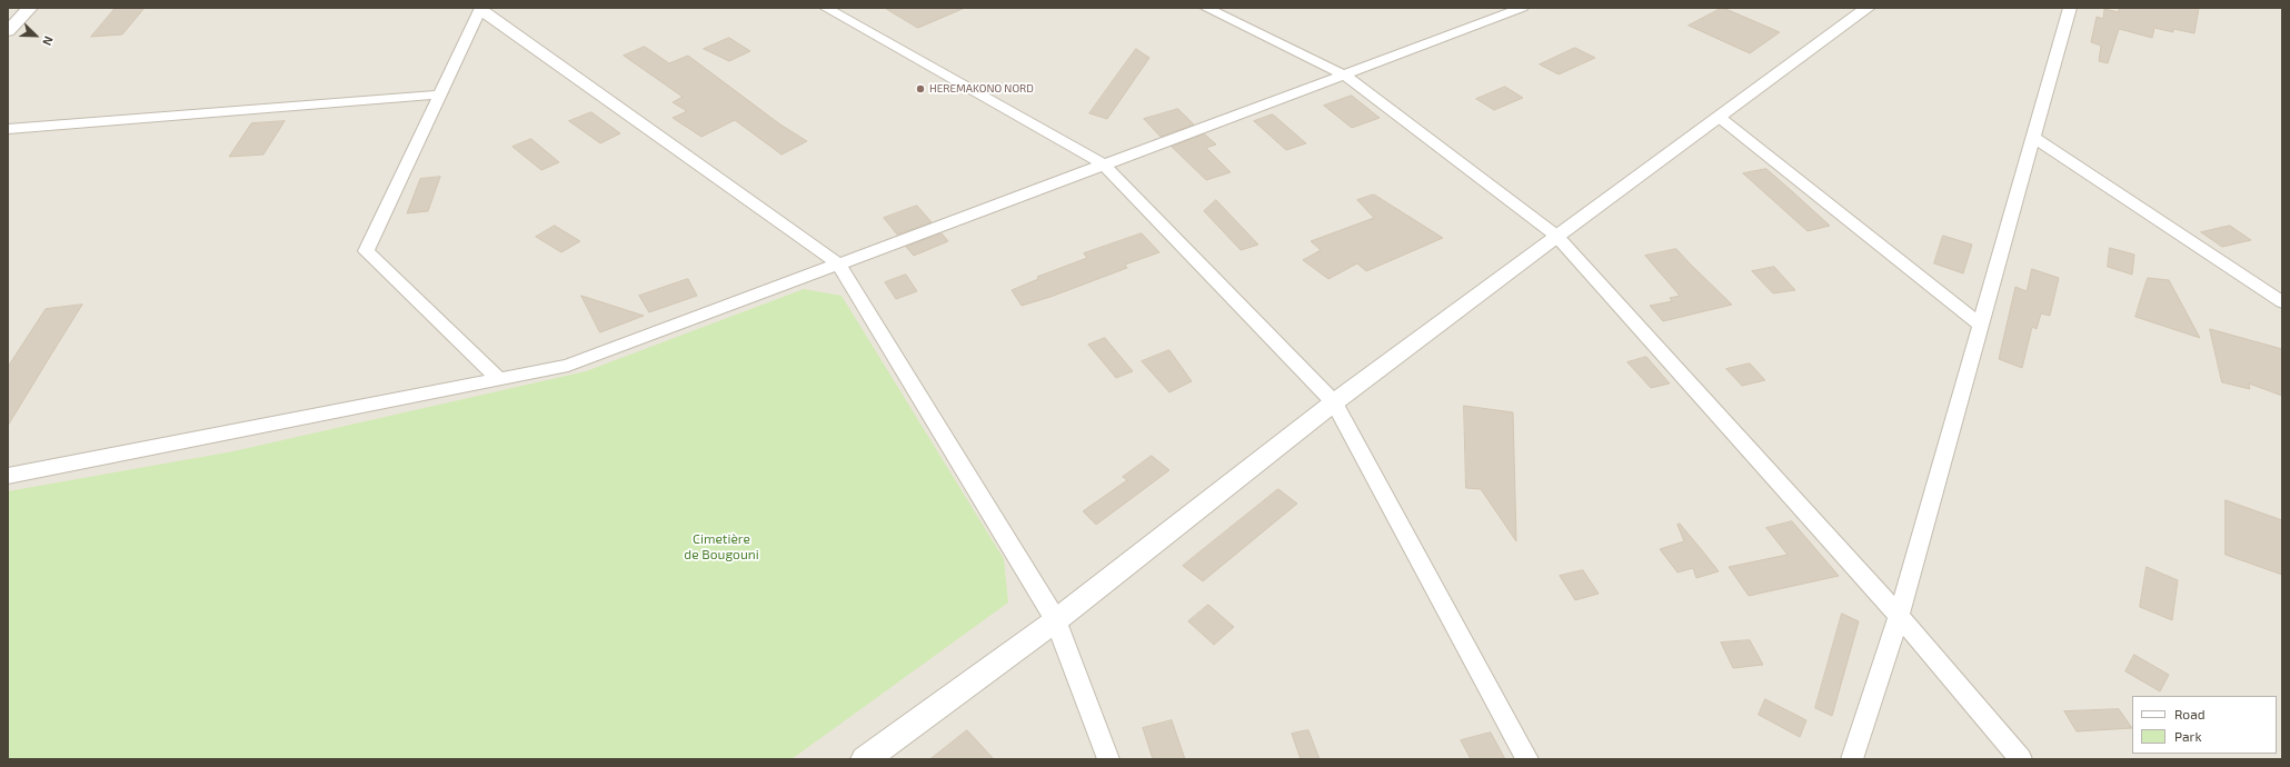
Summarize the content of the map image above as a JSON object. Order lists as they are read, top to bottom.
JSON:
{
  "parks": ["Cimetière de Bougouni"],
  "places": ["HEREMAKONO NORD"],
  "legend": ["Road", "Park"],
  "north": "bottom right"
}
